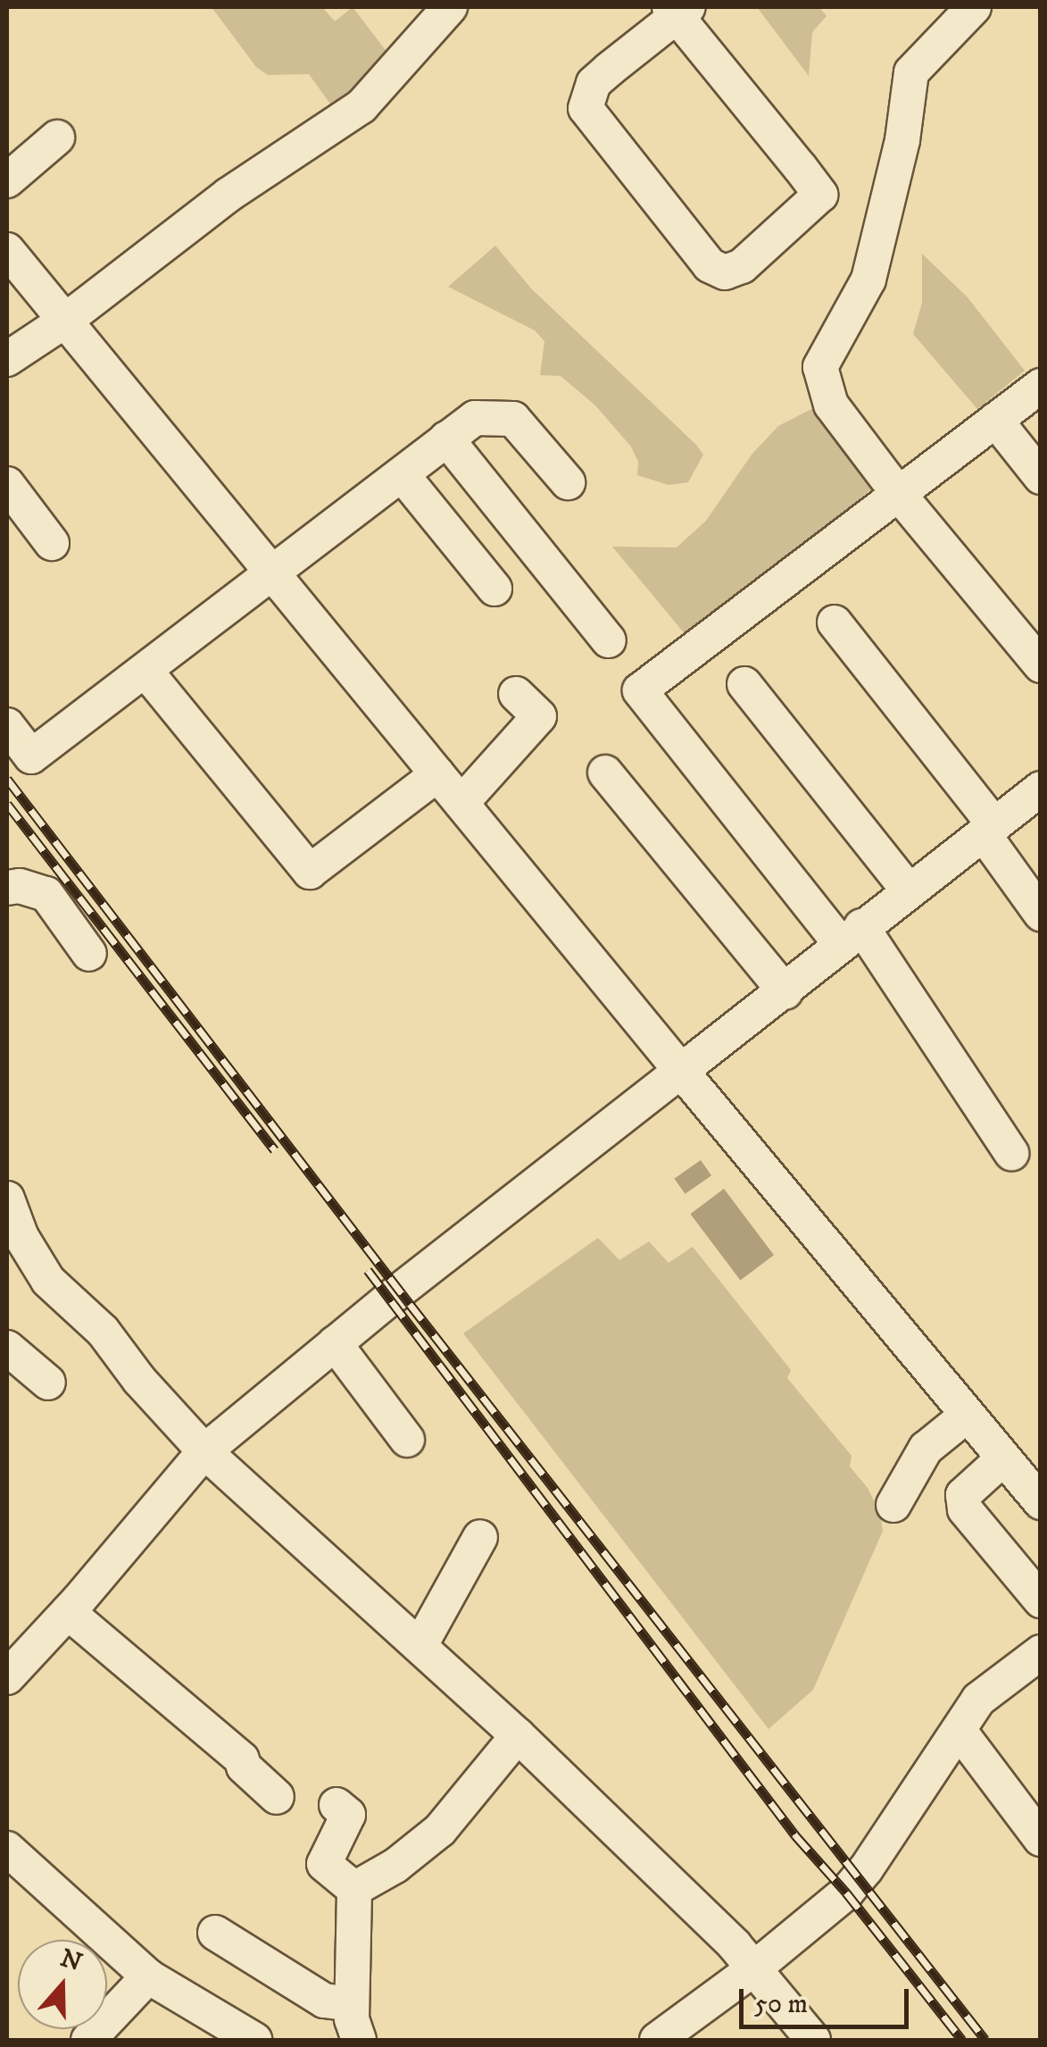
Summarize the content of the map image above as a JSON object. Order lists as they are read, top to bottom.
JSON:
{
  "scale_bar": "50 m",
  "north": "top"
}
